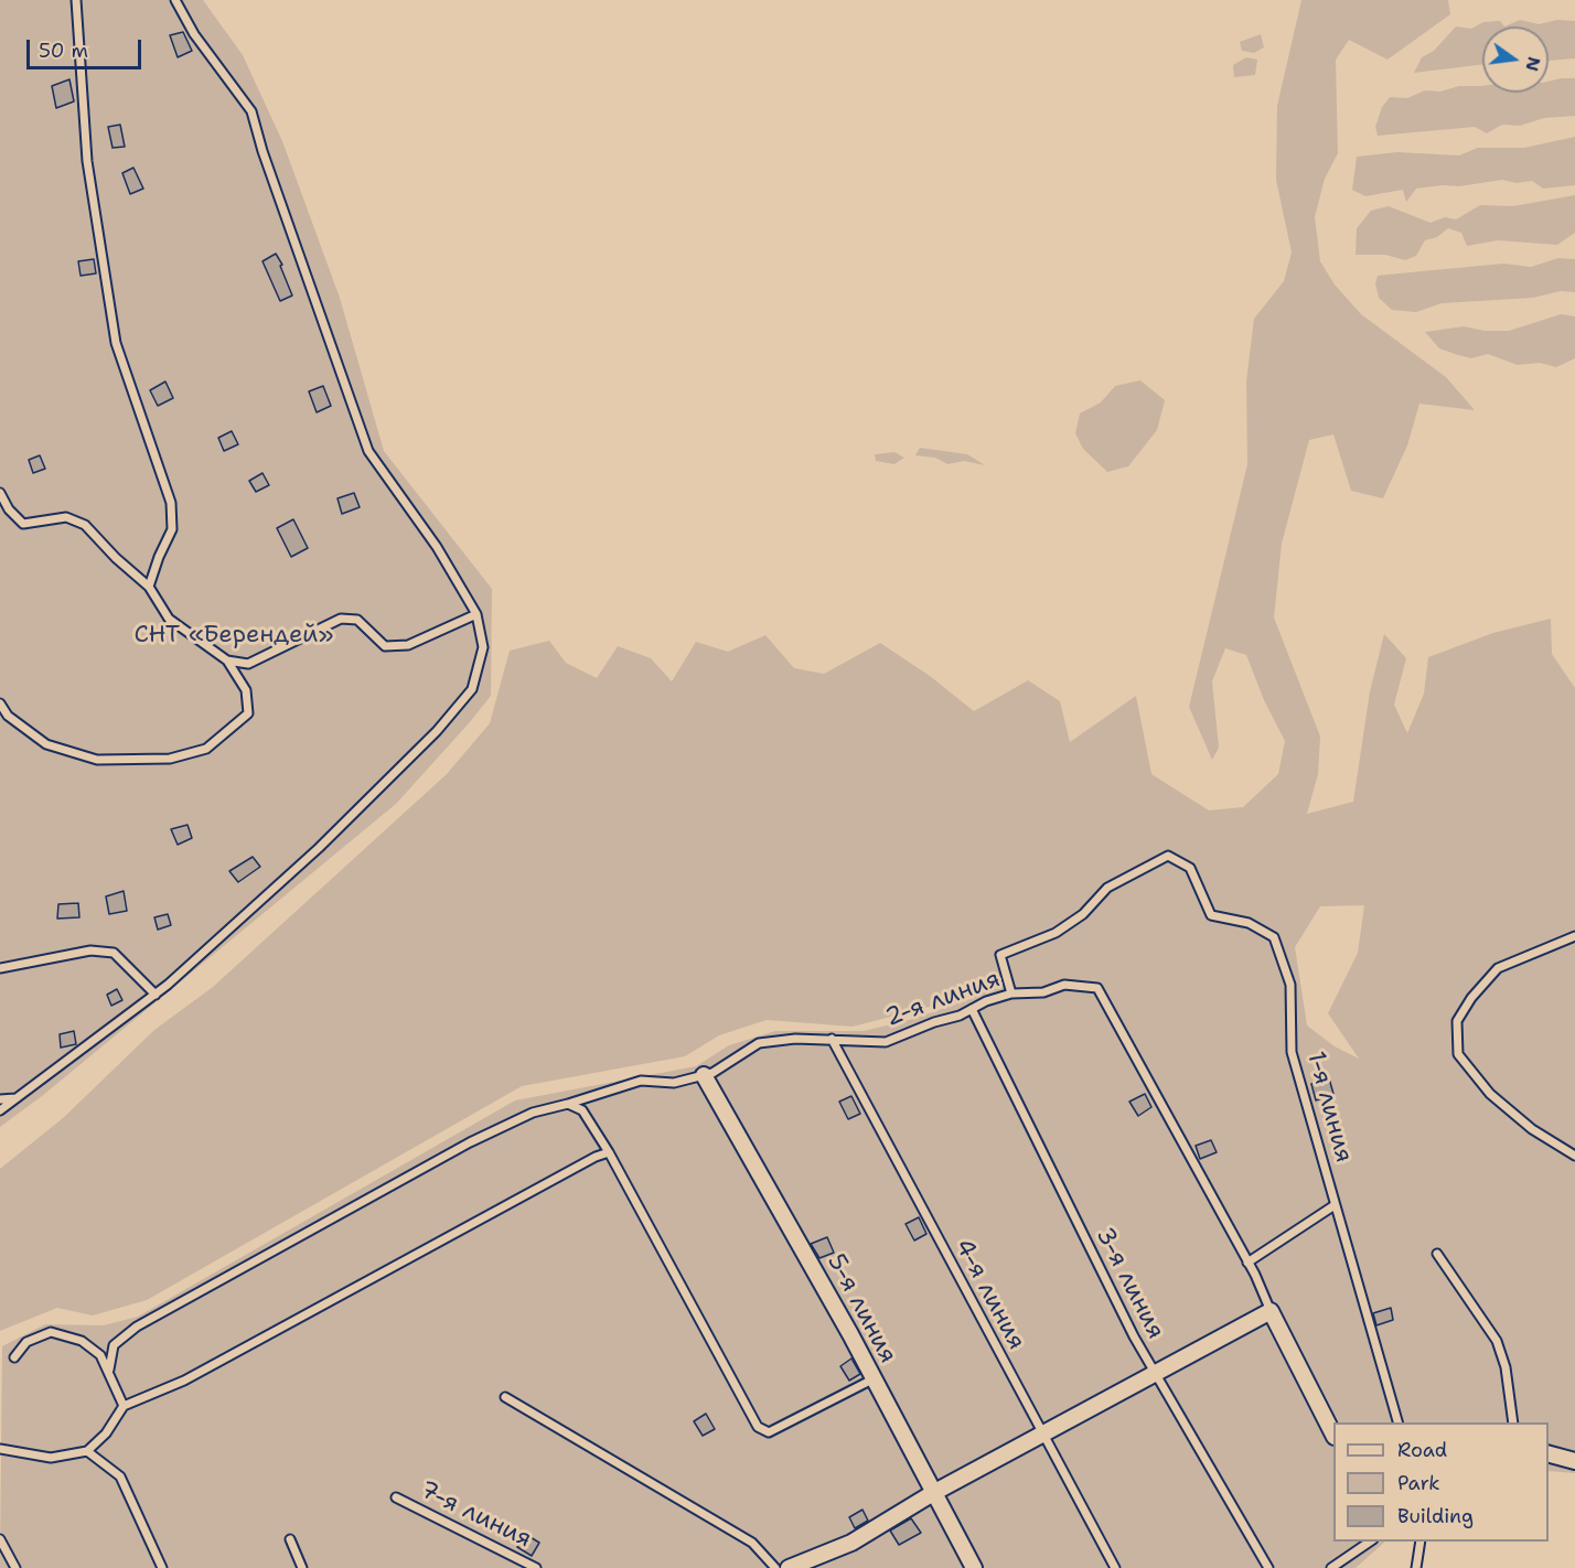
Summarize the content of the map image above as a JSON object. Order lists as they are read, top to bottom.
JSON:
{
  "streets": {
    "street": ["5-я линия"],
    "lane": [
      "2-я линия",
      "1-я линия",
      "3-я линия",
      "4-я линия",
      "7-я линия"
    ]
  },
  "crossings": [
    ["2-я линия", "1-я линия"],
    ["2-я линия", "3-я линия"],
    ["2-я линия", "4-я линия"],
    ["2-я линия", "5-я линия"]
  ],
  "parks": ["СНТ «Берендей»"],
  "legend": ["Road", "Park", "Building"],
  "scale_bar": "50 m",
  "north": "right"
}
